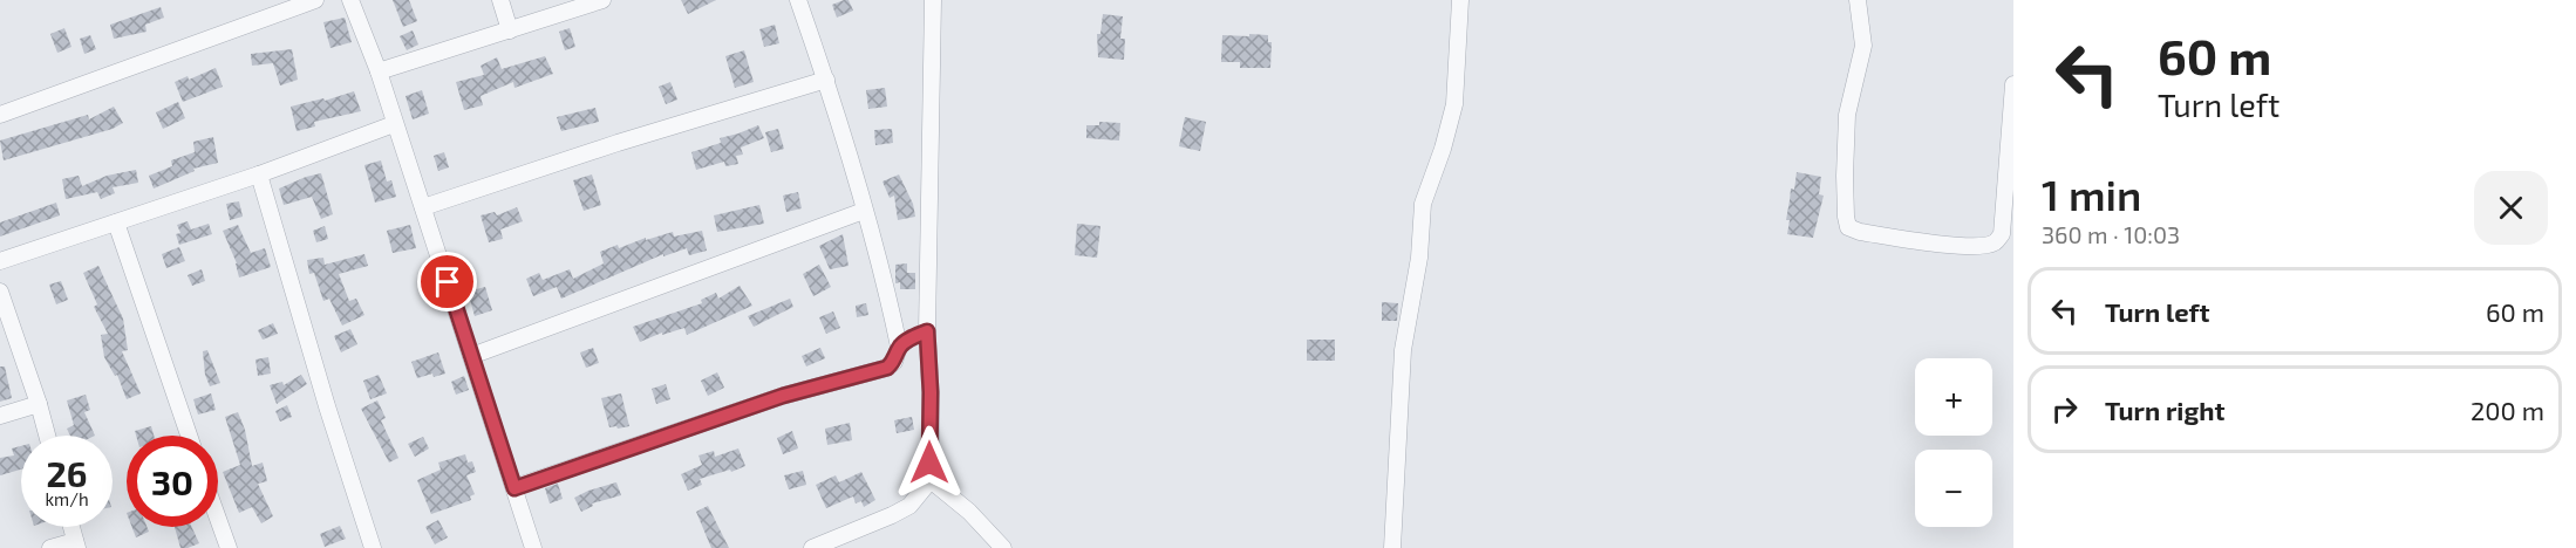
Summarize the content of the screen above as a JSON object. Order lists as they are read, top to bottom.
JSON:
{
  "page": {
    "turn": ["60 m", "Turn left"],
    "heading": ["1 min", "360 m · 10:03"],
    "list": [
      {
        "name": "Turn left",
        "value": "60 m"
      },
      {
        "name": "Turn right",
        "value": "200 m"
      }
    ],
    "map_buttons": ["+", "−"],
    "speed": "26 km/h",
    "limit": "30"
  }
}
